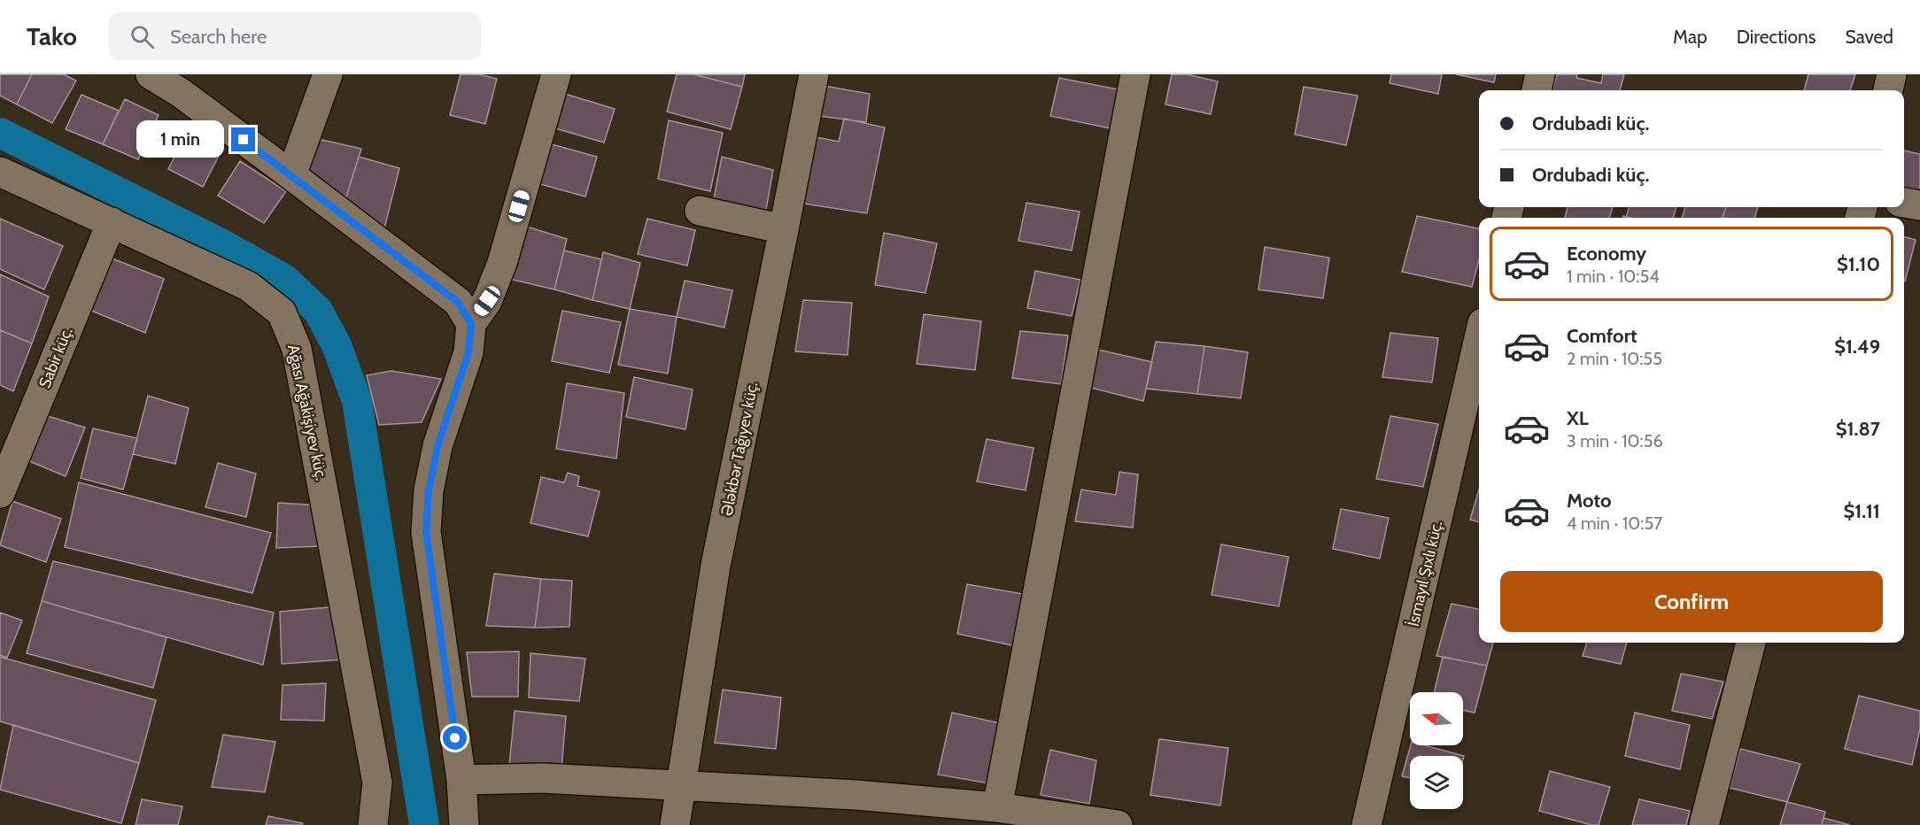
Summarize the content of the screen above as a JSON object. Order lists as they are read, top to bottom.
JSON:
{
  "streets": {
    "street": [
      "Sabir küç.",
      "Ağası Ağakişiyev küç.",
      "Ələkbər Tağıyev küç.",
      "İsmayıl Şıxlı küç."
    ]
  },
  "crossings": [
    ["Sabir küç.", "Ağası Ağakişiyev küç."]
  ],
  "north": "left",
  "page": {
    "header": "Tako",
    "search": "Search here",
    "nav": ["Map", "Directions", "Saved"],
    "banner": ["Ordubadi küç.", "Ordubadi küç."],
    "bubble": "1 min",
    "list": [
      {
        "name": "Economy",
        "note": "1 min · 10:54",
        "value": "$1.10"
      },
      {
        "name": "Comfort",
        "note": "2 min · 10:55",
        "value": "$1.49"
      },
      {
        "name": "XL",
        "note": "3 min · 10:56",
        "value": "$1.87"
      },
      {
        "name": "Moto",
        "note": "4 min · 10:57",
        "value": "$1.11"
      }
    ],
    "buttons": "Confirm"
  }
}
